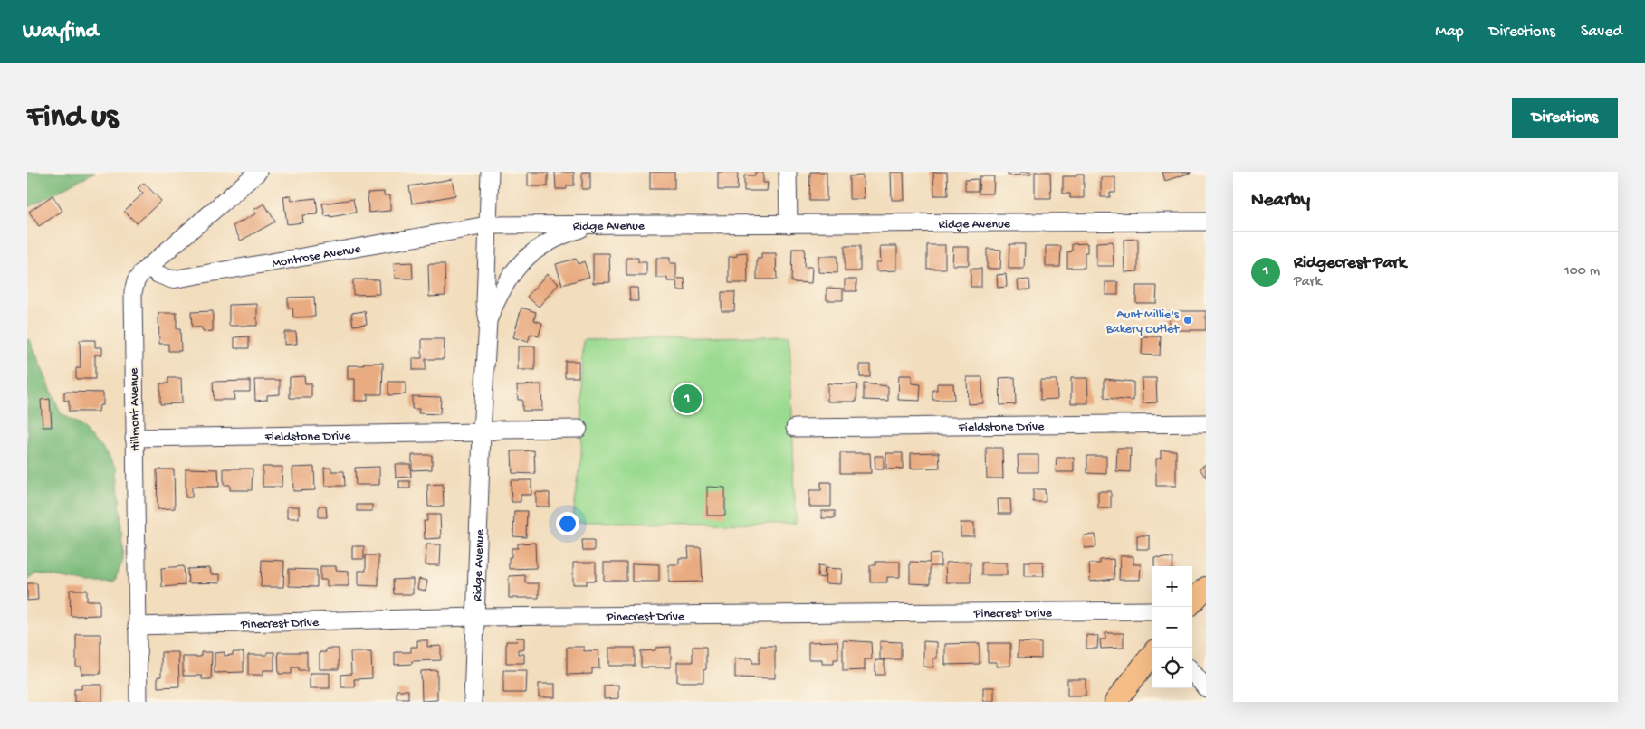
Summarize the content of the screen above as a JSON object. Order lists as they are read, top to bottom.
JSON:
{
  "streets": {
    "street": [
      "Ridge Avenue",
      "Montrose Avenue",
      "Hillmont Avenue",
      "Fieldstone Drive",
      "Pinecrest Drive"
    ]
  },
  "crossings": [
    ["Ridge Avenue", "Montrose Avenue"],
    ["Ridge Avenue", "Fieldstone Drive"],
    ["Ridge Avenue", "Pinecrest Drive"],
    ["Montrose Avenue", "Hillmont Avenue"],
    ["Hillmont Avenue", "Fieldstone Drive"],
    ["Hillmont Avenue", "Pinecrest Drive"]
  ],
  "places": ["Aunt Millie's Bakery Outlet"],
  "page": {
    "header": "Wayfind",
    "nav": ["Map", "Directions", "Saved"],
    "buttons": "Directions",
    "title": "Find us",
    "heading": "Nearby",
    "list": [
      {
        "mark": "1",
        "name": "Ridgecrest Park",
        "note": "Park",
        "value": "100 m"
      }
    ],
    "pins": "1",
    "map_buttons": ["+", "−"]
  }
}
